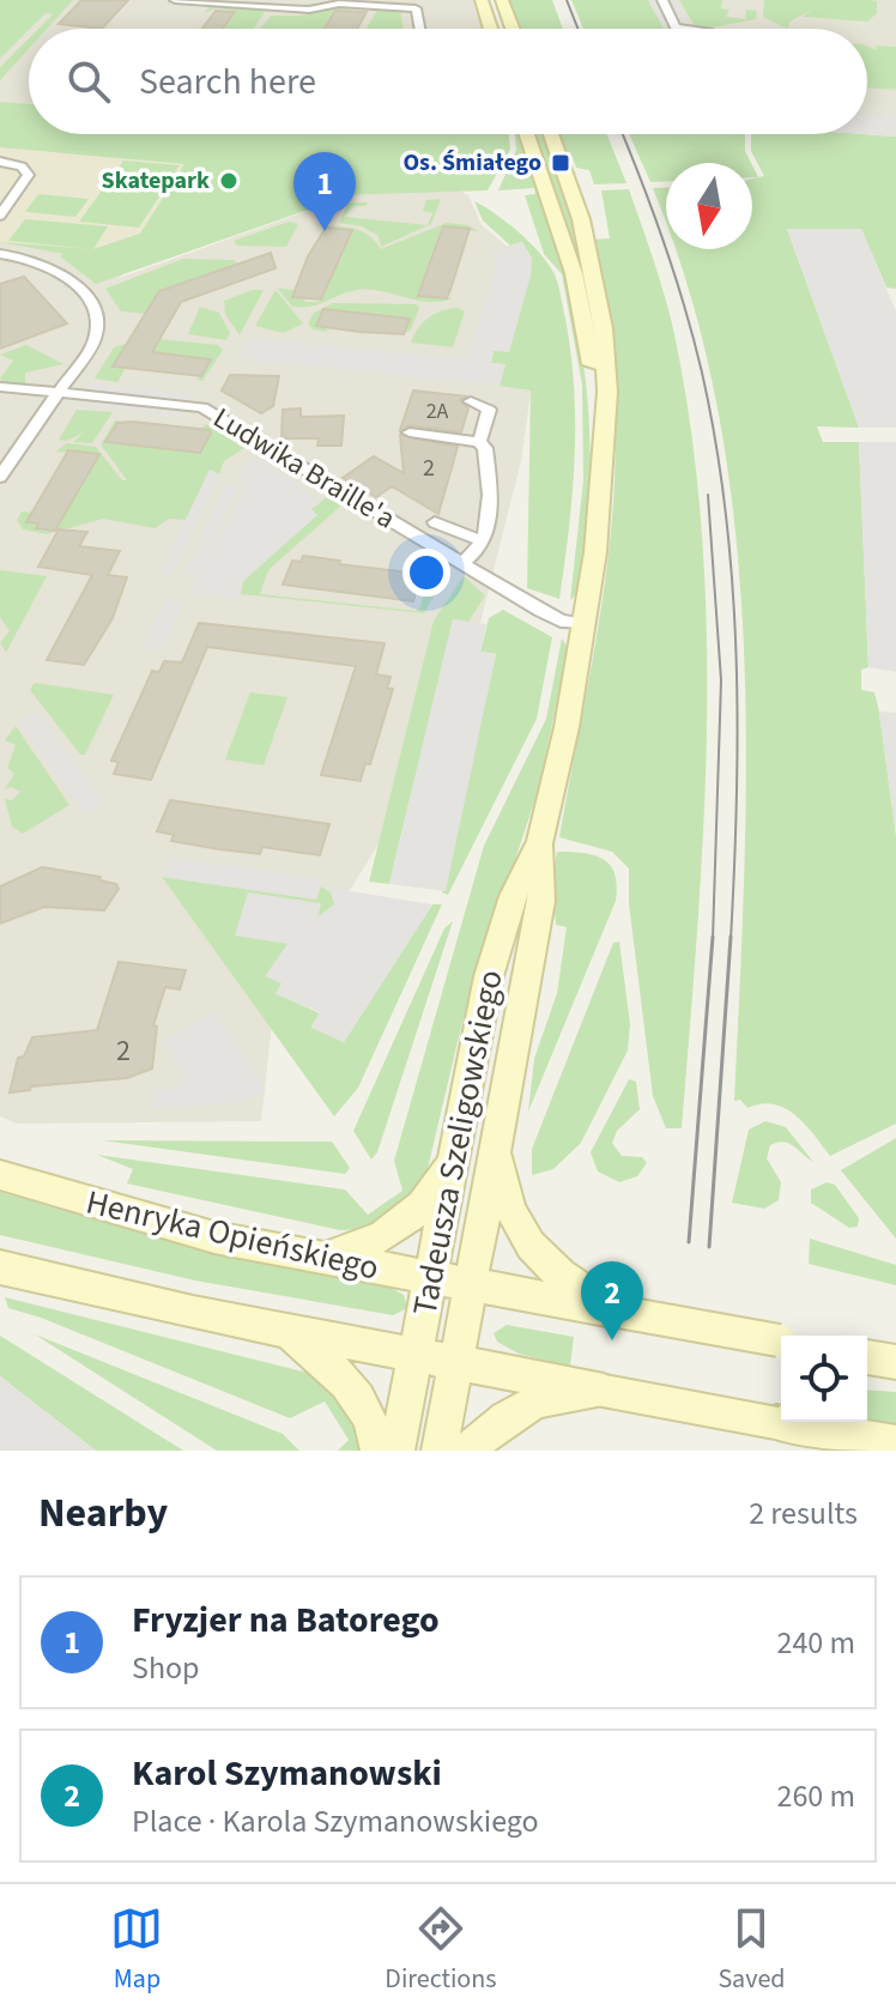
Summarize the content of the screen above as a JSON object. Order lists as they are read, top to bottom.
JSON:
{
  "streets": {
    "street": ["Ludwika Braille'a", "Tadeusza Szeligowskiego", "Henryka Opieńskiego"]
  },
  "crossings": [
    ["Ludwika Braille'a", "Tadeusza Szeligowskiego"],
    ["Tadeusza Szeligowskiego", "Henryka Opieńskiego"]
  ],
  "places": {
    "transit": ["Os. Śmiałego"],
    "other": ["Skatepark"]
  },
  "house_numbers": ["2A", "2", "2"],
  "north": "bottom",
  "page": {
    "search": "Search here",
    "pins": ["1", "2"],
    "heading": ["Nearby", "2 results"],
    "list": [
      {
        "mark": "1",
        "name": "Fryzjer na Batorego",
        "note": "Shop",
        "value": "240 m"
      },
      {
        "mark": "2",
        "name": "Karol Szymanowski",
        "note": "Place · Karola Szymanowskiego",
        "value": "260 m"
      }
    ],
    "nav": ["Map", "Directions", "Saved"]
  }
}
